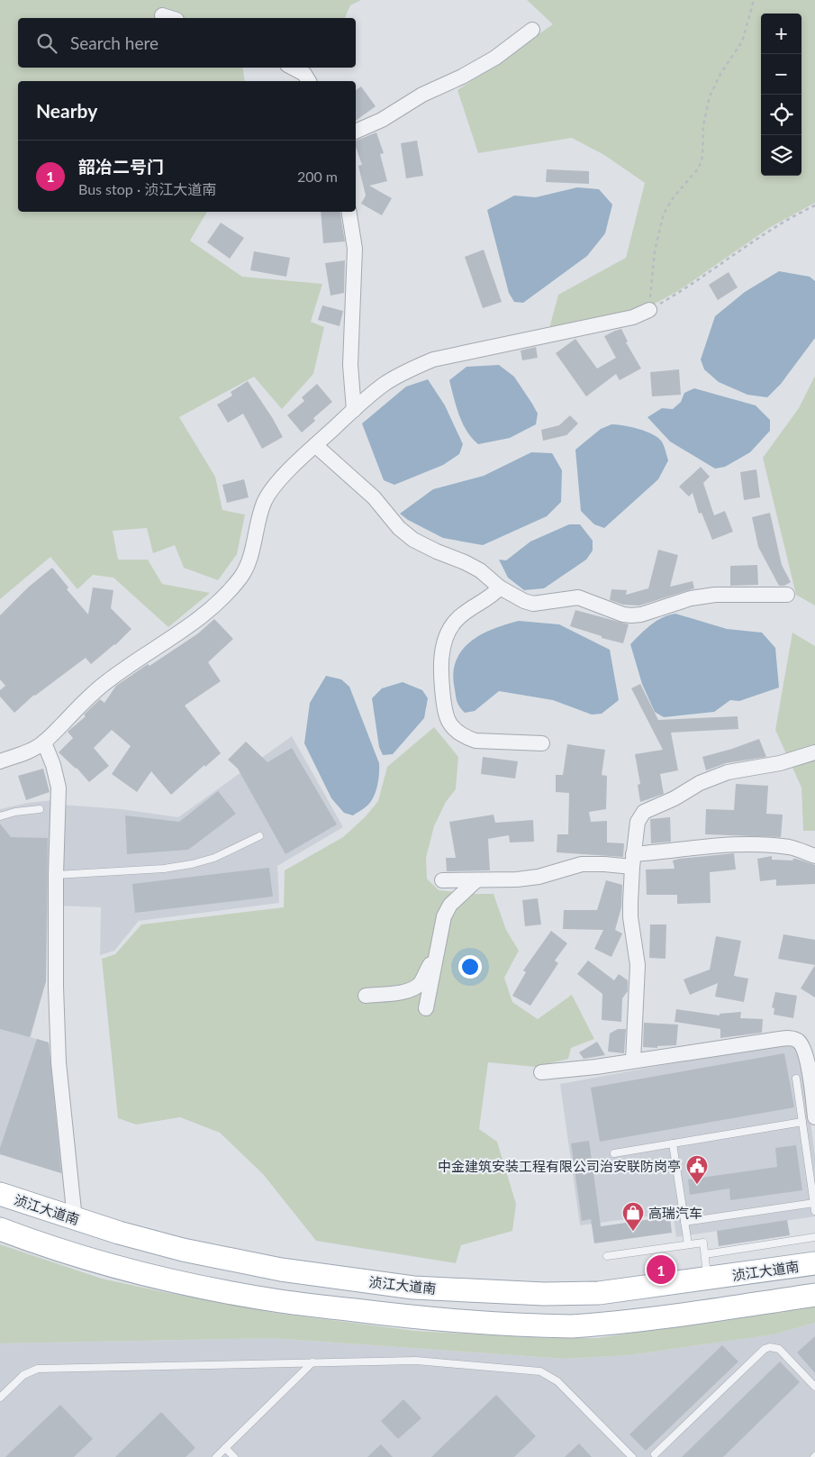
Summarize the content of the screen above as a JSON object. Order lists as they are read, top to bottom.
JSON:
{
  "streets": {
    "main road": ["浈江大道南"]
  },
  "places": {
    "public building": ["中金建筑安装工程有限公司治安联防岗亭"],
    "shop": ["高瑞汽车"]
  },
  "page": {
    "map_buttons": ["+", "−"],
    "search": "Search here",
    "heading": "Nearby",
    "list": [
      {
        "mark": "1",
        "name": "韶冶二号门",
        "note": "Bus stop · 浈江大道南",
        "value": "200 m"
      }
    ],
    "pins": "1"
  }
}
